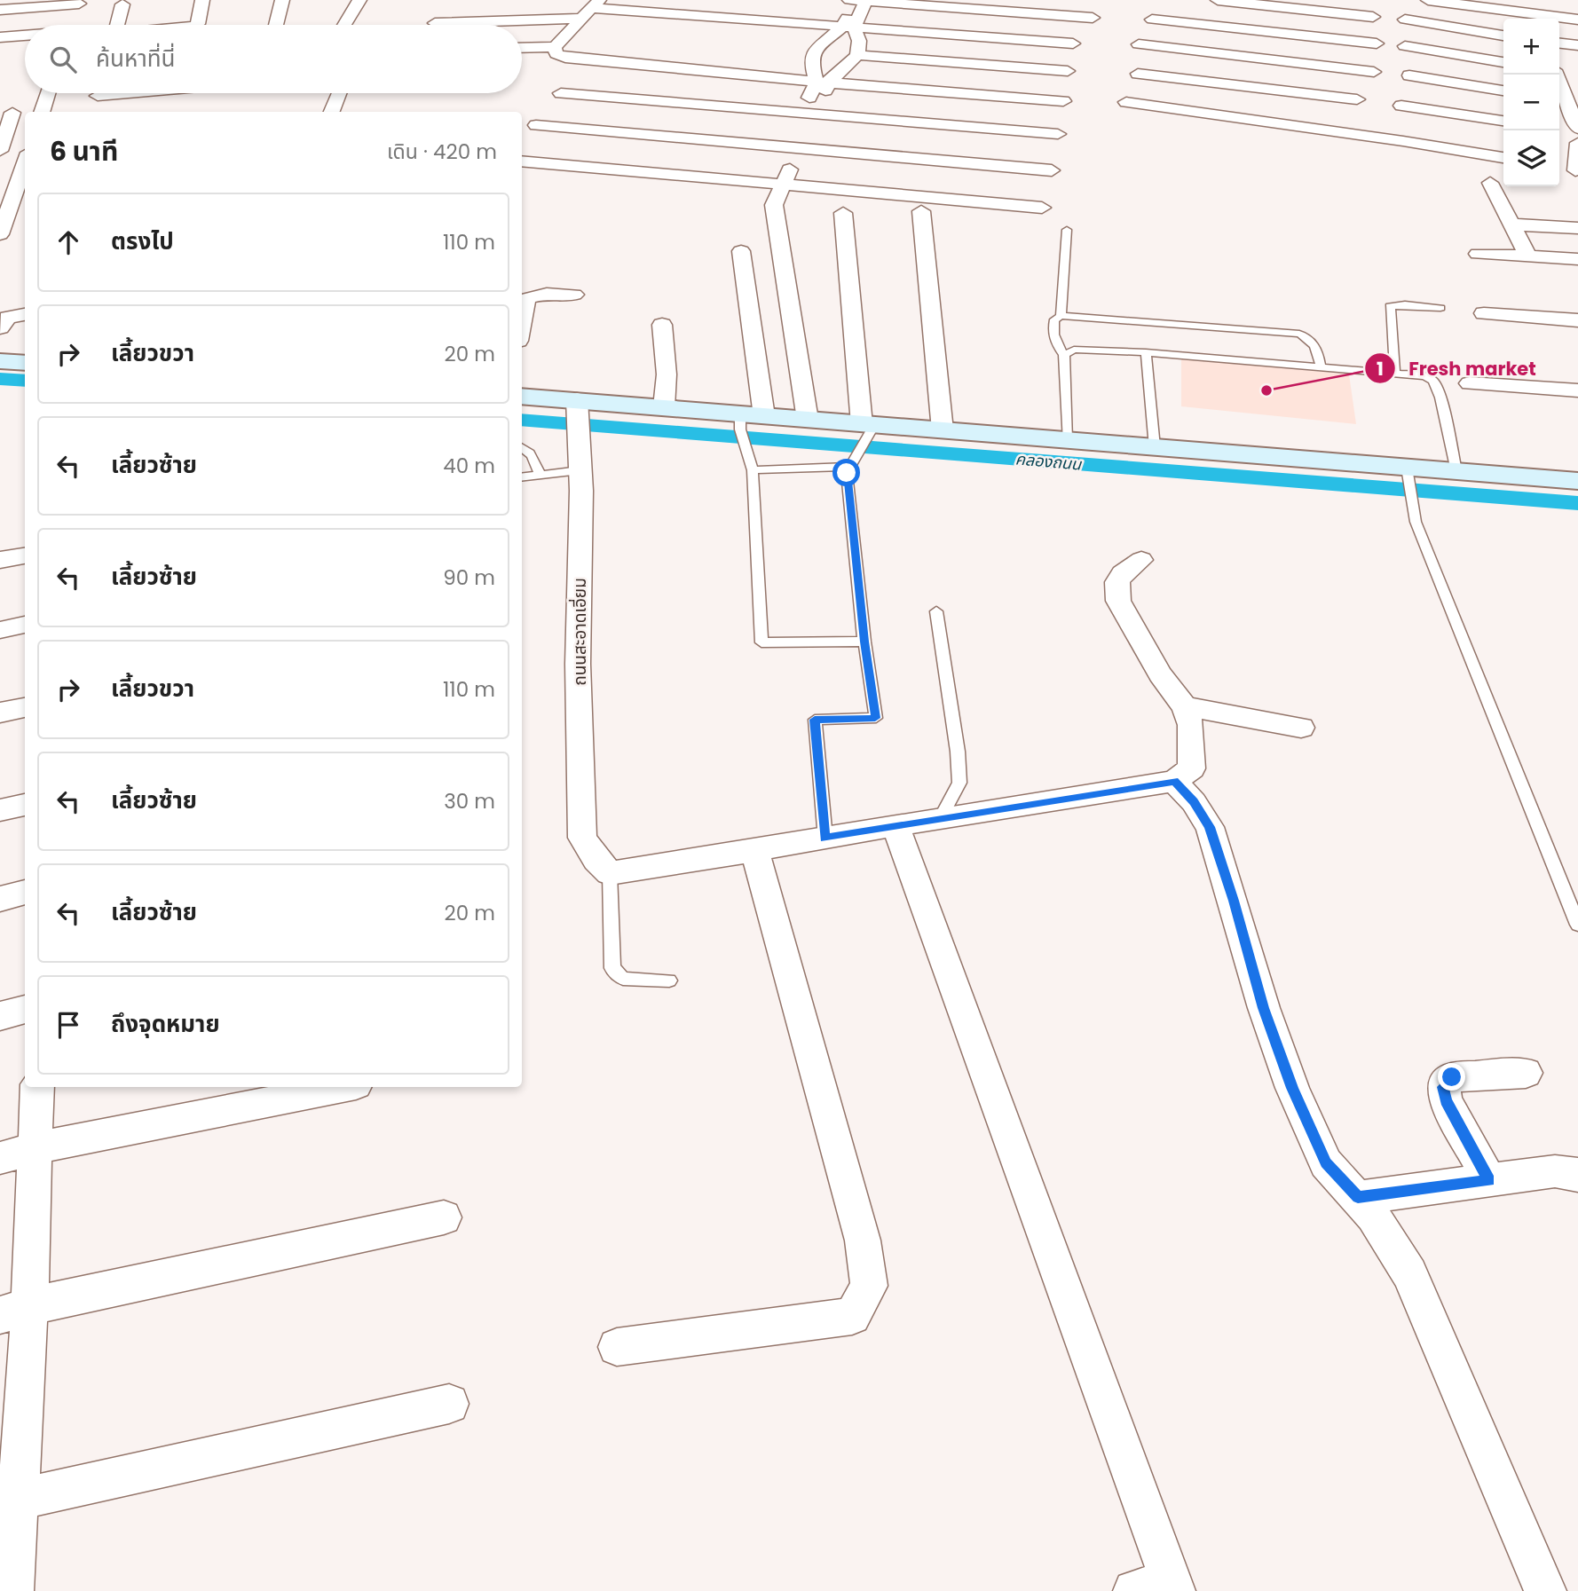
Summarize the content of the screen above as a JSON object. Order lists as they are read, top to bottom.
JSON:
{
  "streets": {
    "street": ["ถนนสะอาดเอี่ยม"]
  },
  "water": ["คลองถนน"],
  "places": ["Fresh market"],
  "page": {
    "map_buttons": ["+", "−"],
    "search": "ค้นหาที่นี่",
    "heading": ["6 นาที", "เดิน · 420 m"],
    "list": [
      ["ตรงไป", "110 m"],
      ["เลี้ยวขวา", "20 m"],
      ["เลี้ยวซ้าย", "40 m"],
      ["เลี้ยวซ้าย", "90 m"],
      ["เลี้ยวขวา", "110 m"],
      ["เลี้ยวซ้าย", "30 m"],
      ["เลี้ยวซ้าย", "20 m"],
      "ถึงจุดหมาย"
    ]
  }
}
